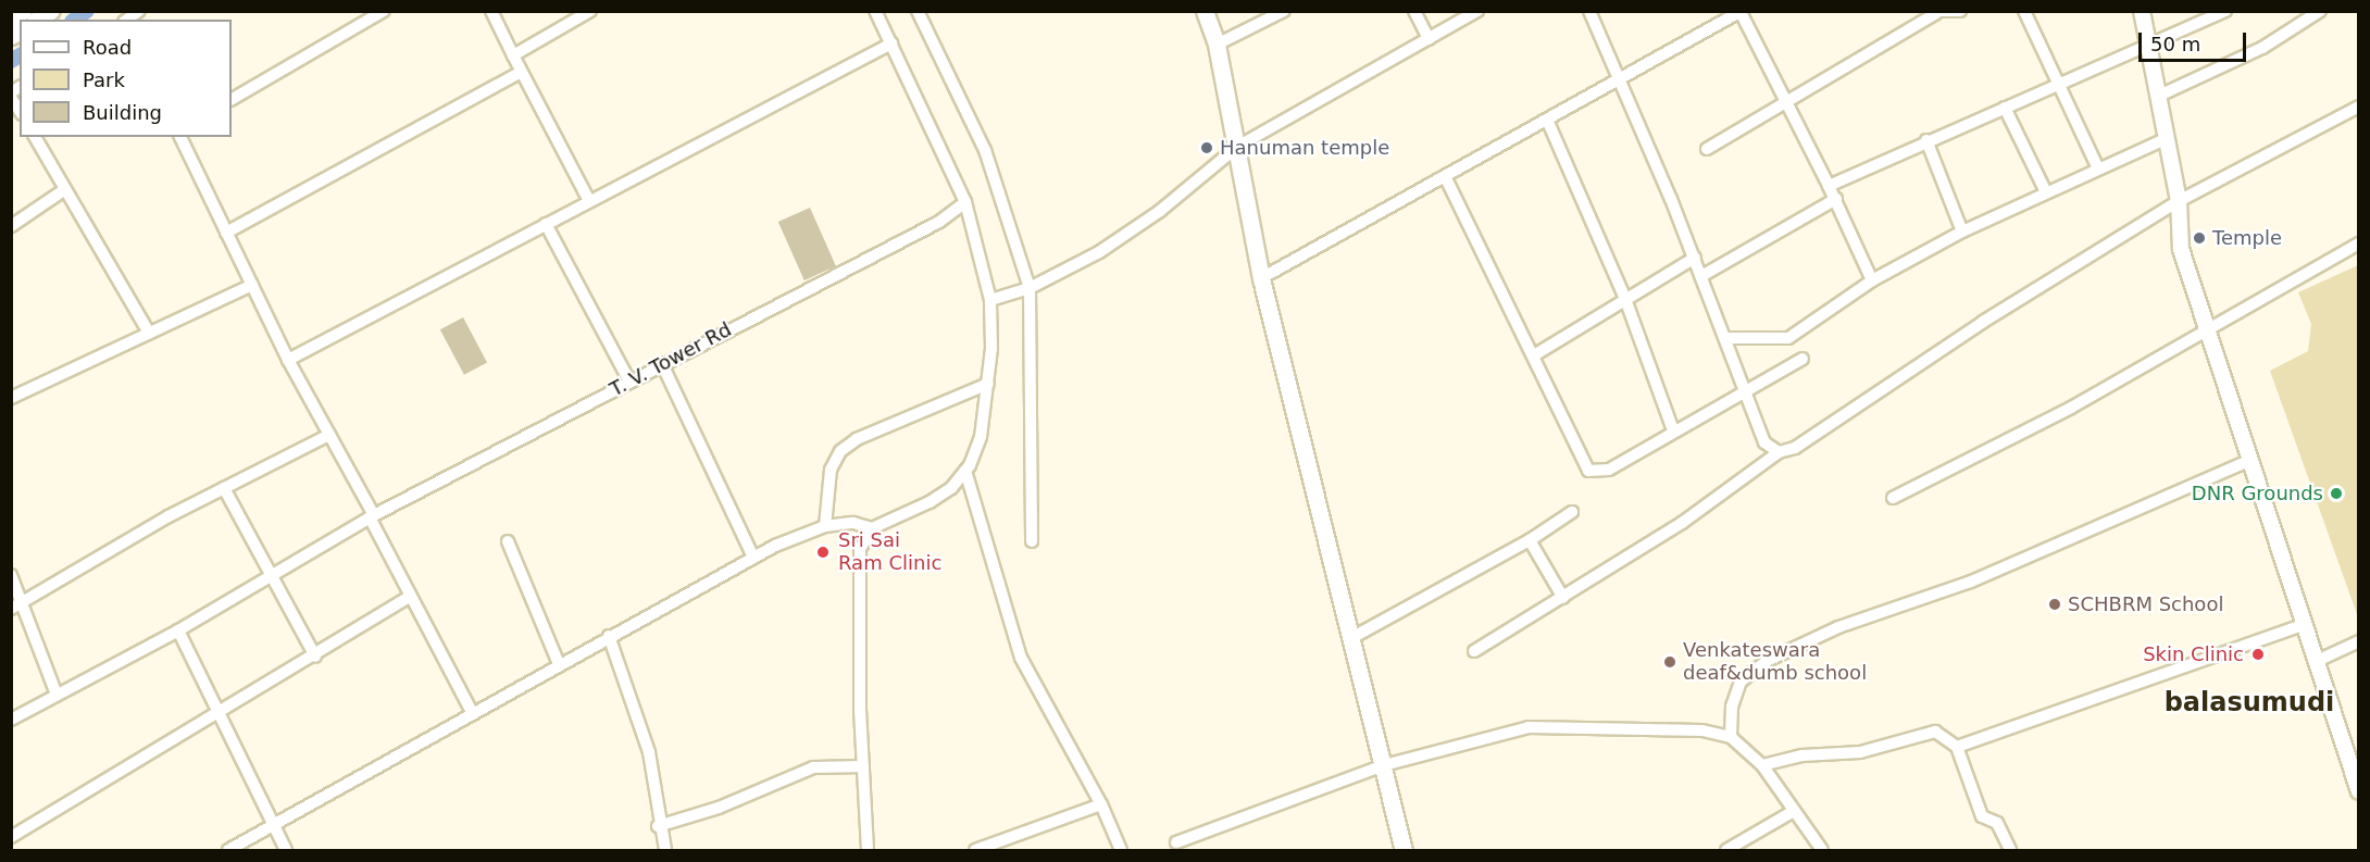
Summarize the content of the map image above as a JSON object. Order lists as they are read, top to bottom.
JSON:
{
  "streets": {
    "street": ["T. V. Tower Rd"]
  },
  "districts": ["balasumudi"],
  "places": [
    "Hanuman temple",
    "Temple",
    "DNR Grounds",
    "Sri Sai Ram Clinic",
    "SCHBRM School",
    "Skin Clinic",
    "Venkateswara deaf&dumb school"
  ],
  "legend": ["Road", "Park", "Building"],
  "scale_bar": "50 m"
}
